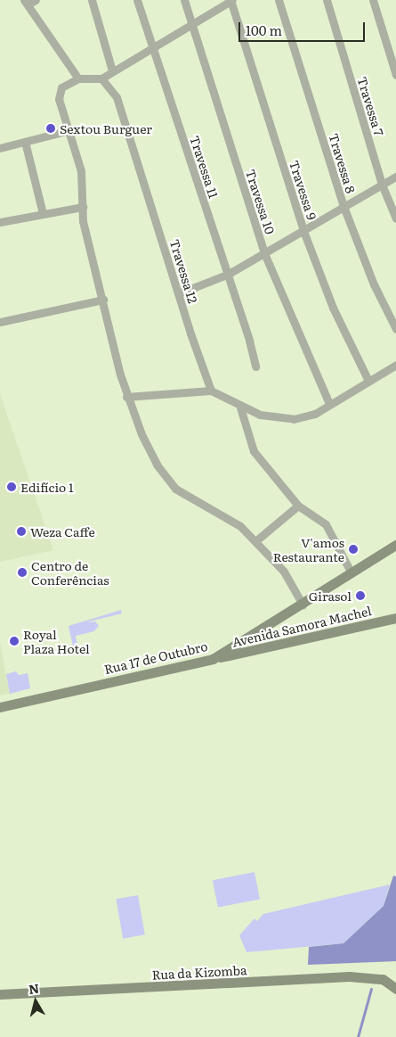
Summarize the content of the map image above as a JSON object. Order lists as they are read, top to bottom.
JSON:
{
  "streets": {
    "main road": ["Avenida Samora Machel", "Rua 17 de Outubro", "Rua da Kizomba"],
    "street": [
      "Travessa 7",
      "Travessa 8",
      "Travessa 11",
      "Travessa 9",
      "Travessa 10",
      "Travessa 12"
    ]
  },
  "crossings": [
    ["Avenida Samora Machel", "Rua 17 de Outubro"]
  ],
  "places": [
    "Sextou Burguer",
    "Edifício 1",
    "Weza Caffe",
    "V'amos Restaurante",
    "Centro de Conferências",
    "Girasol",
    "Royal Plaza Hotel"
  ],
  "scale_bar": "100 m",
  "north": "top"
}
